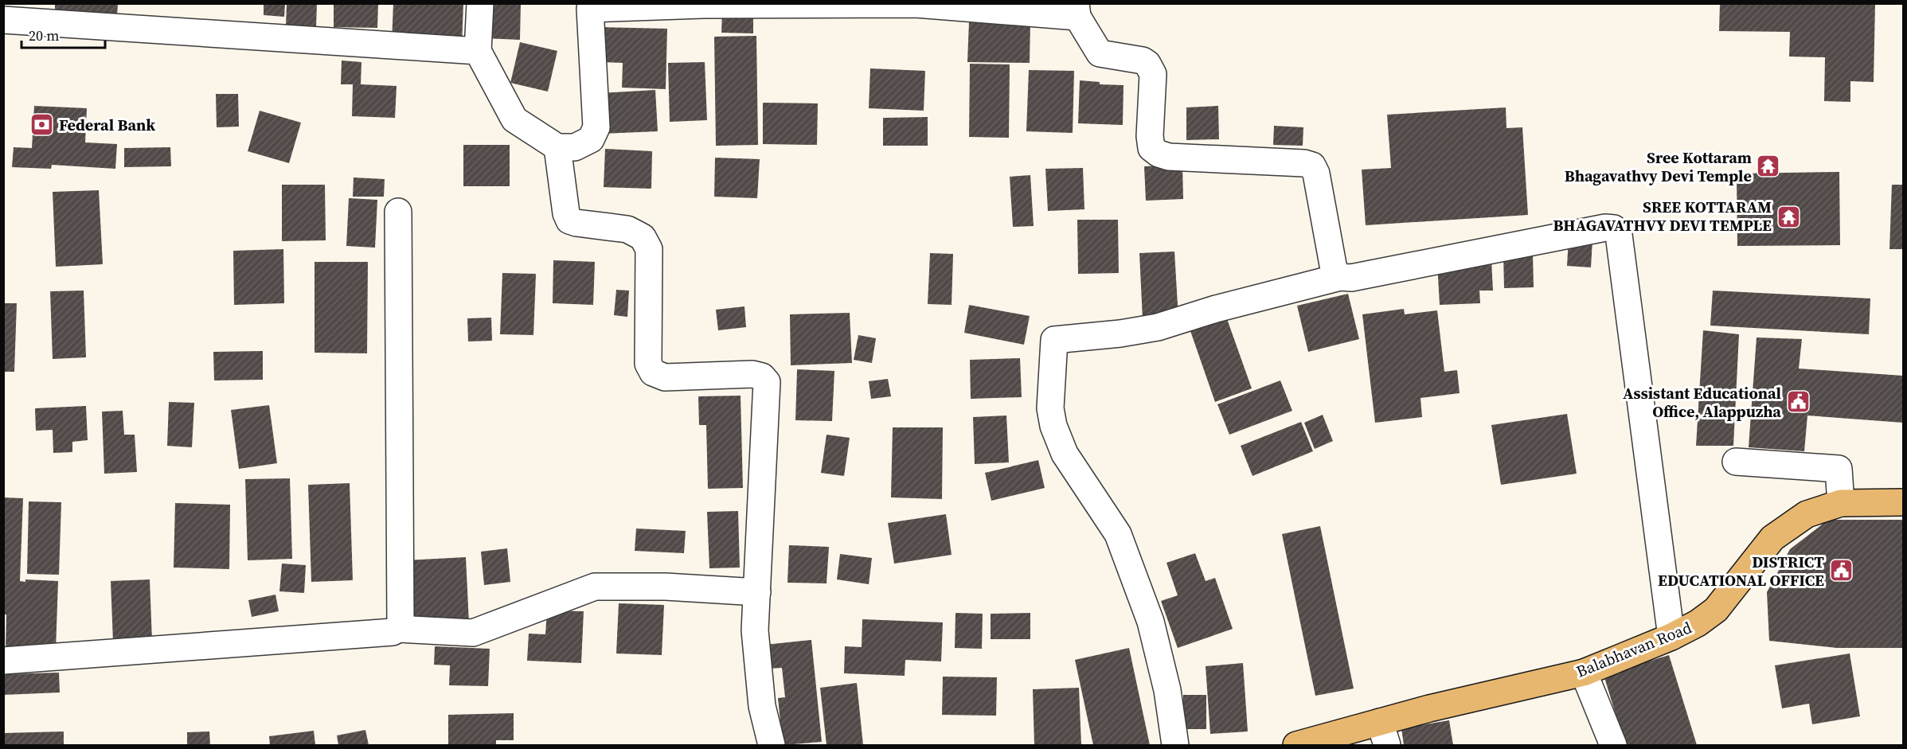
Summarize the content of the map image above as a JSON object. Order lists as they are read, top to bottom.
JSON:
{
  "streets": {
    "main road": ["Balabhavan Road"]
  },
  "places": {
    "bank": ["Federal Bank"],
    "temple": ["Sree Kottaram Bhagavathvy Devi Temple", "SREE KOTTARAM BHAGAVATHVY DEVI TEMPLE"],
    "public building": ["Assistant Educational Office, Alappuzha", "DISTRICT EDUCATIONAL OFFICE"]
  },
  "scale_bar": "20 m"
}
